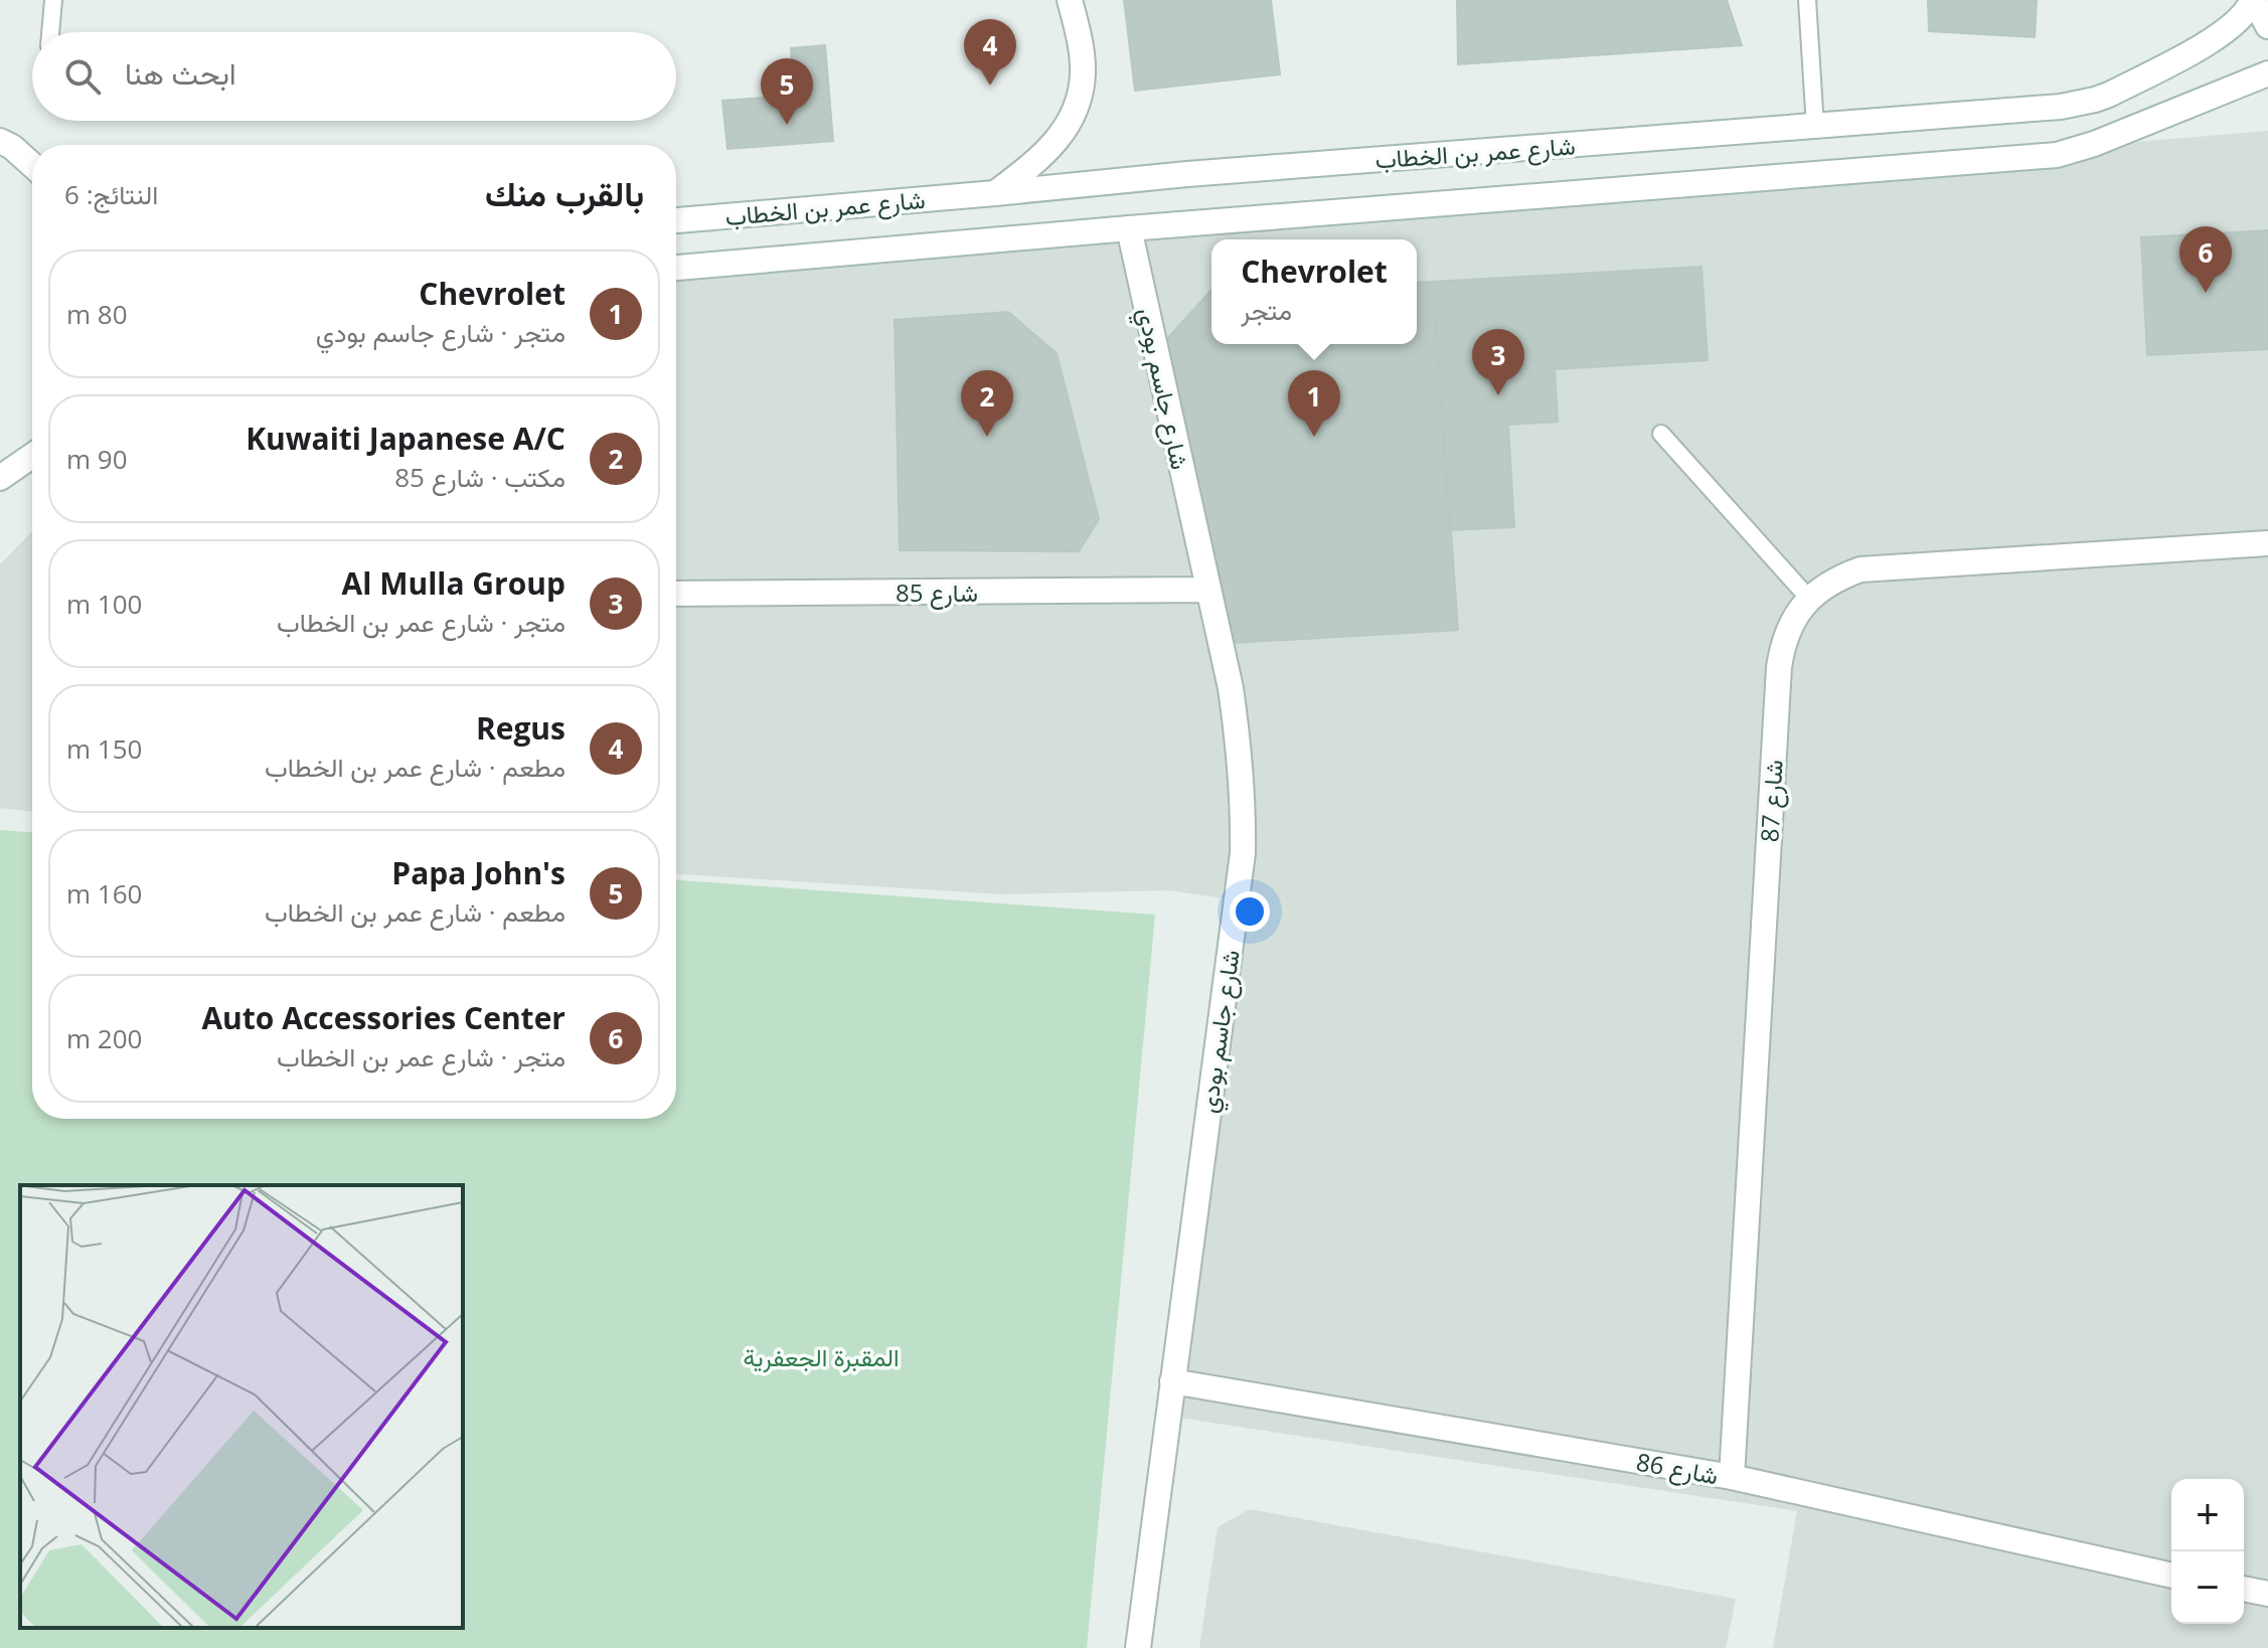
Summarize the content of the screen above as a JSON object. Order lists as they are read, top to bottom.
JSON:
{
  "streets": {
    "street": [
      "شارع عمر بن الخطاب",
      "شارع جاسم بودي",
      "شارع 85",
      "شارع 87",
      "شارع 86"
    ]
  },
  "crossings": [
    ["شارع عمر بن الخطاب", "شارع جاسم بودي"],
    ["شارع جاسم بودي", "شارع 85"],
    ["شارع جاسم بودي", "شارع 86"],
    ["شارع 87", "شارع 86"]
  ],
  "parks": ["المقبرة الجعفرية"],
  "page": {
    "pins": [
      "4",
      "5",
      "6",
      "3",
      "1",
      "2"
    ],
    "search": "ابحث هنا",
    "heading": ["بالقرب منك", "النتائج: 6"],
    "popup": ["Chevrolet", "متجر"],
    "list": [
      {
        "mark": "1",
        "name": "Chevrolet",
        "note": "متجر · شارع جاسم بودي",
        "value": "80 m"
      },
      {
        "mark": "2",
        "name": "Kuwaiti Japanese A/C",
        "note": "مكتب · شارع 85",
        "value": "90 m"
      },
      {
        "mark": "3",
        "name": "Al Mulla Group",
        "note": "متجر · شارع عمر بن الخطاب",
        "value": "100 m"
      },
      {
        "mark": "4",
        "name": "Regus",
        "note": "مطعم · شارع عمر بن الخطاب",
        "value": "150 m"
      },
      {
        "mark": "5",
        "name": "Papa John's",
        "note": "مطعم · شارع عمر بن الخطاب",
        "value": "160 m"
      },
      {
        "mark": "6",
        "name": "Auto Accessories Center",
        "note": "متجر · شارع عمر بن الخطاب",
        "value": "200 m"
      }
    ],
    "map_buttons": ["+", "−"]
  }
}
